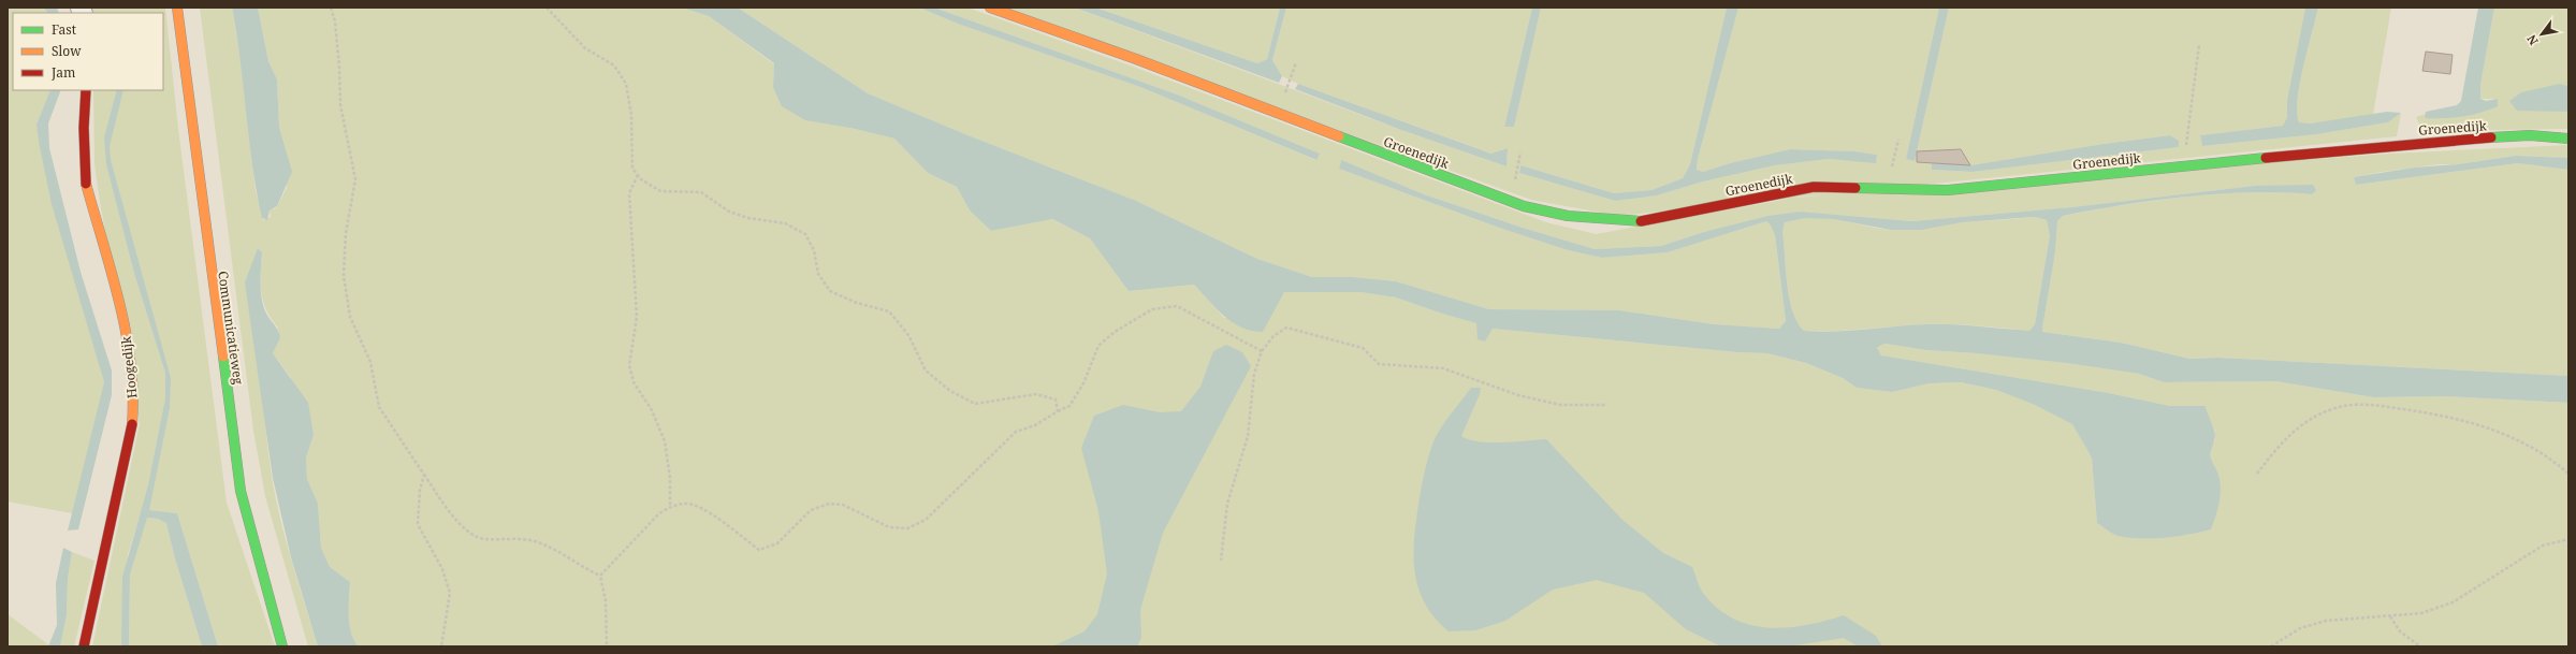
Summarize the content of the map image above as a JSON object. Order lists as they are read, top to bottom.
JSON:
{
  "streets": {
    "street": ["Groenedijk", "Communicatieweg", "Hoogedijk"]
  },
  "legend": ["Fast", "Slow", "Jam"],
  "north": "bottom left"
}
